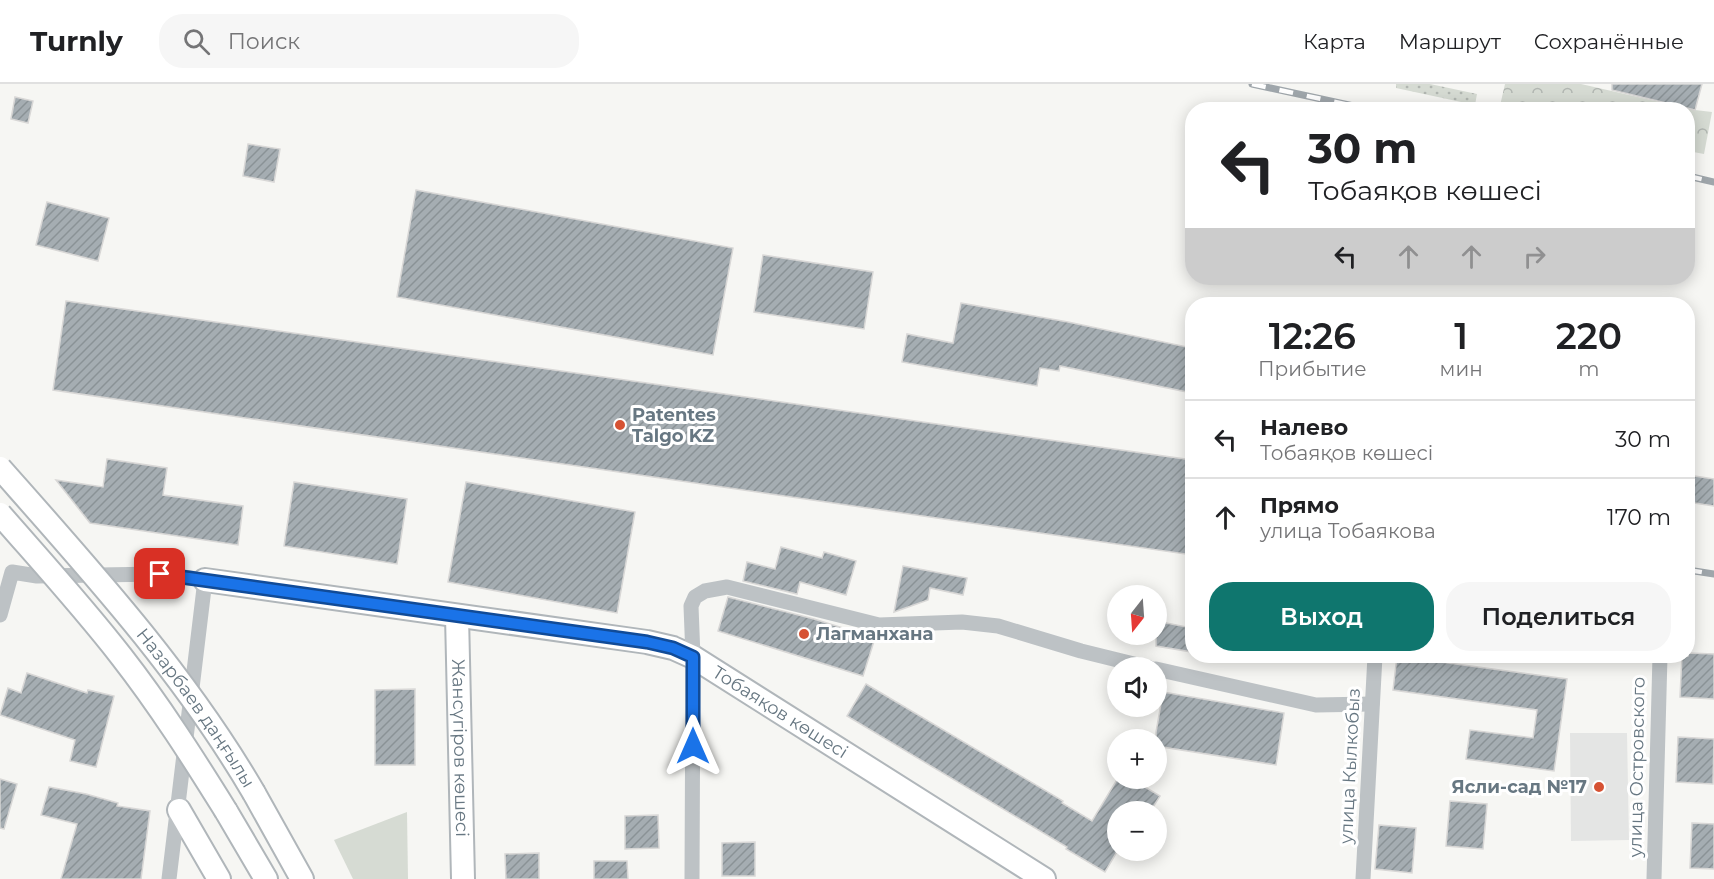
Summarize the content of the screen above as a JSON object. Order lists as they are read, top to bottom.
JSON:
{
  "streets": {
    "street": [
      "Назарбаев даңғылы",
      "Тобаяқов көшесі",
      "Жансүгіров көшесі",
      "улица Кылкобыз",
      "улица Островского"
    ]
  },
  "crossings": [
    ["Тобаяқов көшесі", "Жансүгіров көшесі"]
  ],
  "places": ["Patentes Talgo KZ", "Лагманхана", "Ясли-сад №17"],
  "north": "bottom",
  "page": {
    "header": "Turnly",
    "search": "Поиск",
    "nav": ["Карта", "Маршрут", "Сохранённые"],
    "turn": ["30 m", "Тобаяқов көшесі"],
    "eta": [
      "12:26",
      "Прибытие",
      "1",
      "мин",
      "220",
      "m"
    ],
    "list": [
      {
        "name": "Налево",
        "note": "Тобаяқов көшесі",
        "value": "30 m"
      },
      {
        "name": "Прямо",
        "note": "улица Тобаякова",
        "value": "170 m"
      }
    ],
    "buttons": ["Выход", "Поделиться"],
    "map_buttons": ["+", "−"]
  }
}
